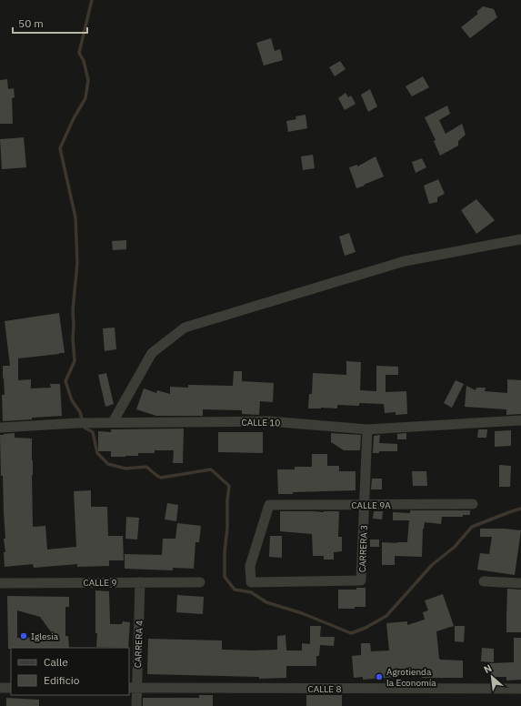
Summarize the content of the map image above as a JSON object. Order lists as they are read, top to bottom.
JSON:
{
  "streets": {
    "street": [
      "CALLE 10",
      "CALLE 9A",
      "CARRERA 3",
      "CALLE 9",
      "CARRERA 4",
      "CALLE 8"
    ]
  },
  "crossings": [
    ["CALLE 10", "CARRERA 3"],
    ["CALLE 9A", "CARRERA 3"],
    ["CALLE 9", "CARRERA 4"],
    ["CARRERA 4", "CALLE 8"]
  ],
  "places": ["Iglesia", "Agrotienda la Economía"],
  "legend": ["Calle", "Edificio"],
  "scale_bar": "50 m",
  "north": "top left"
}
